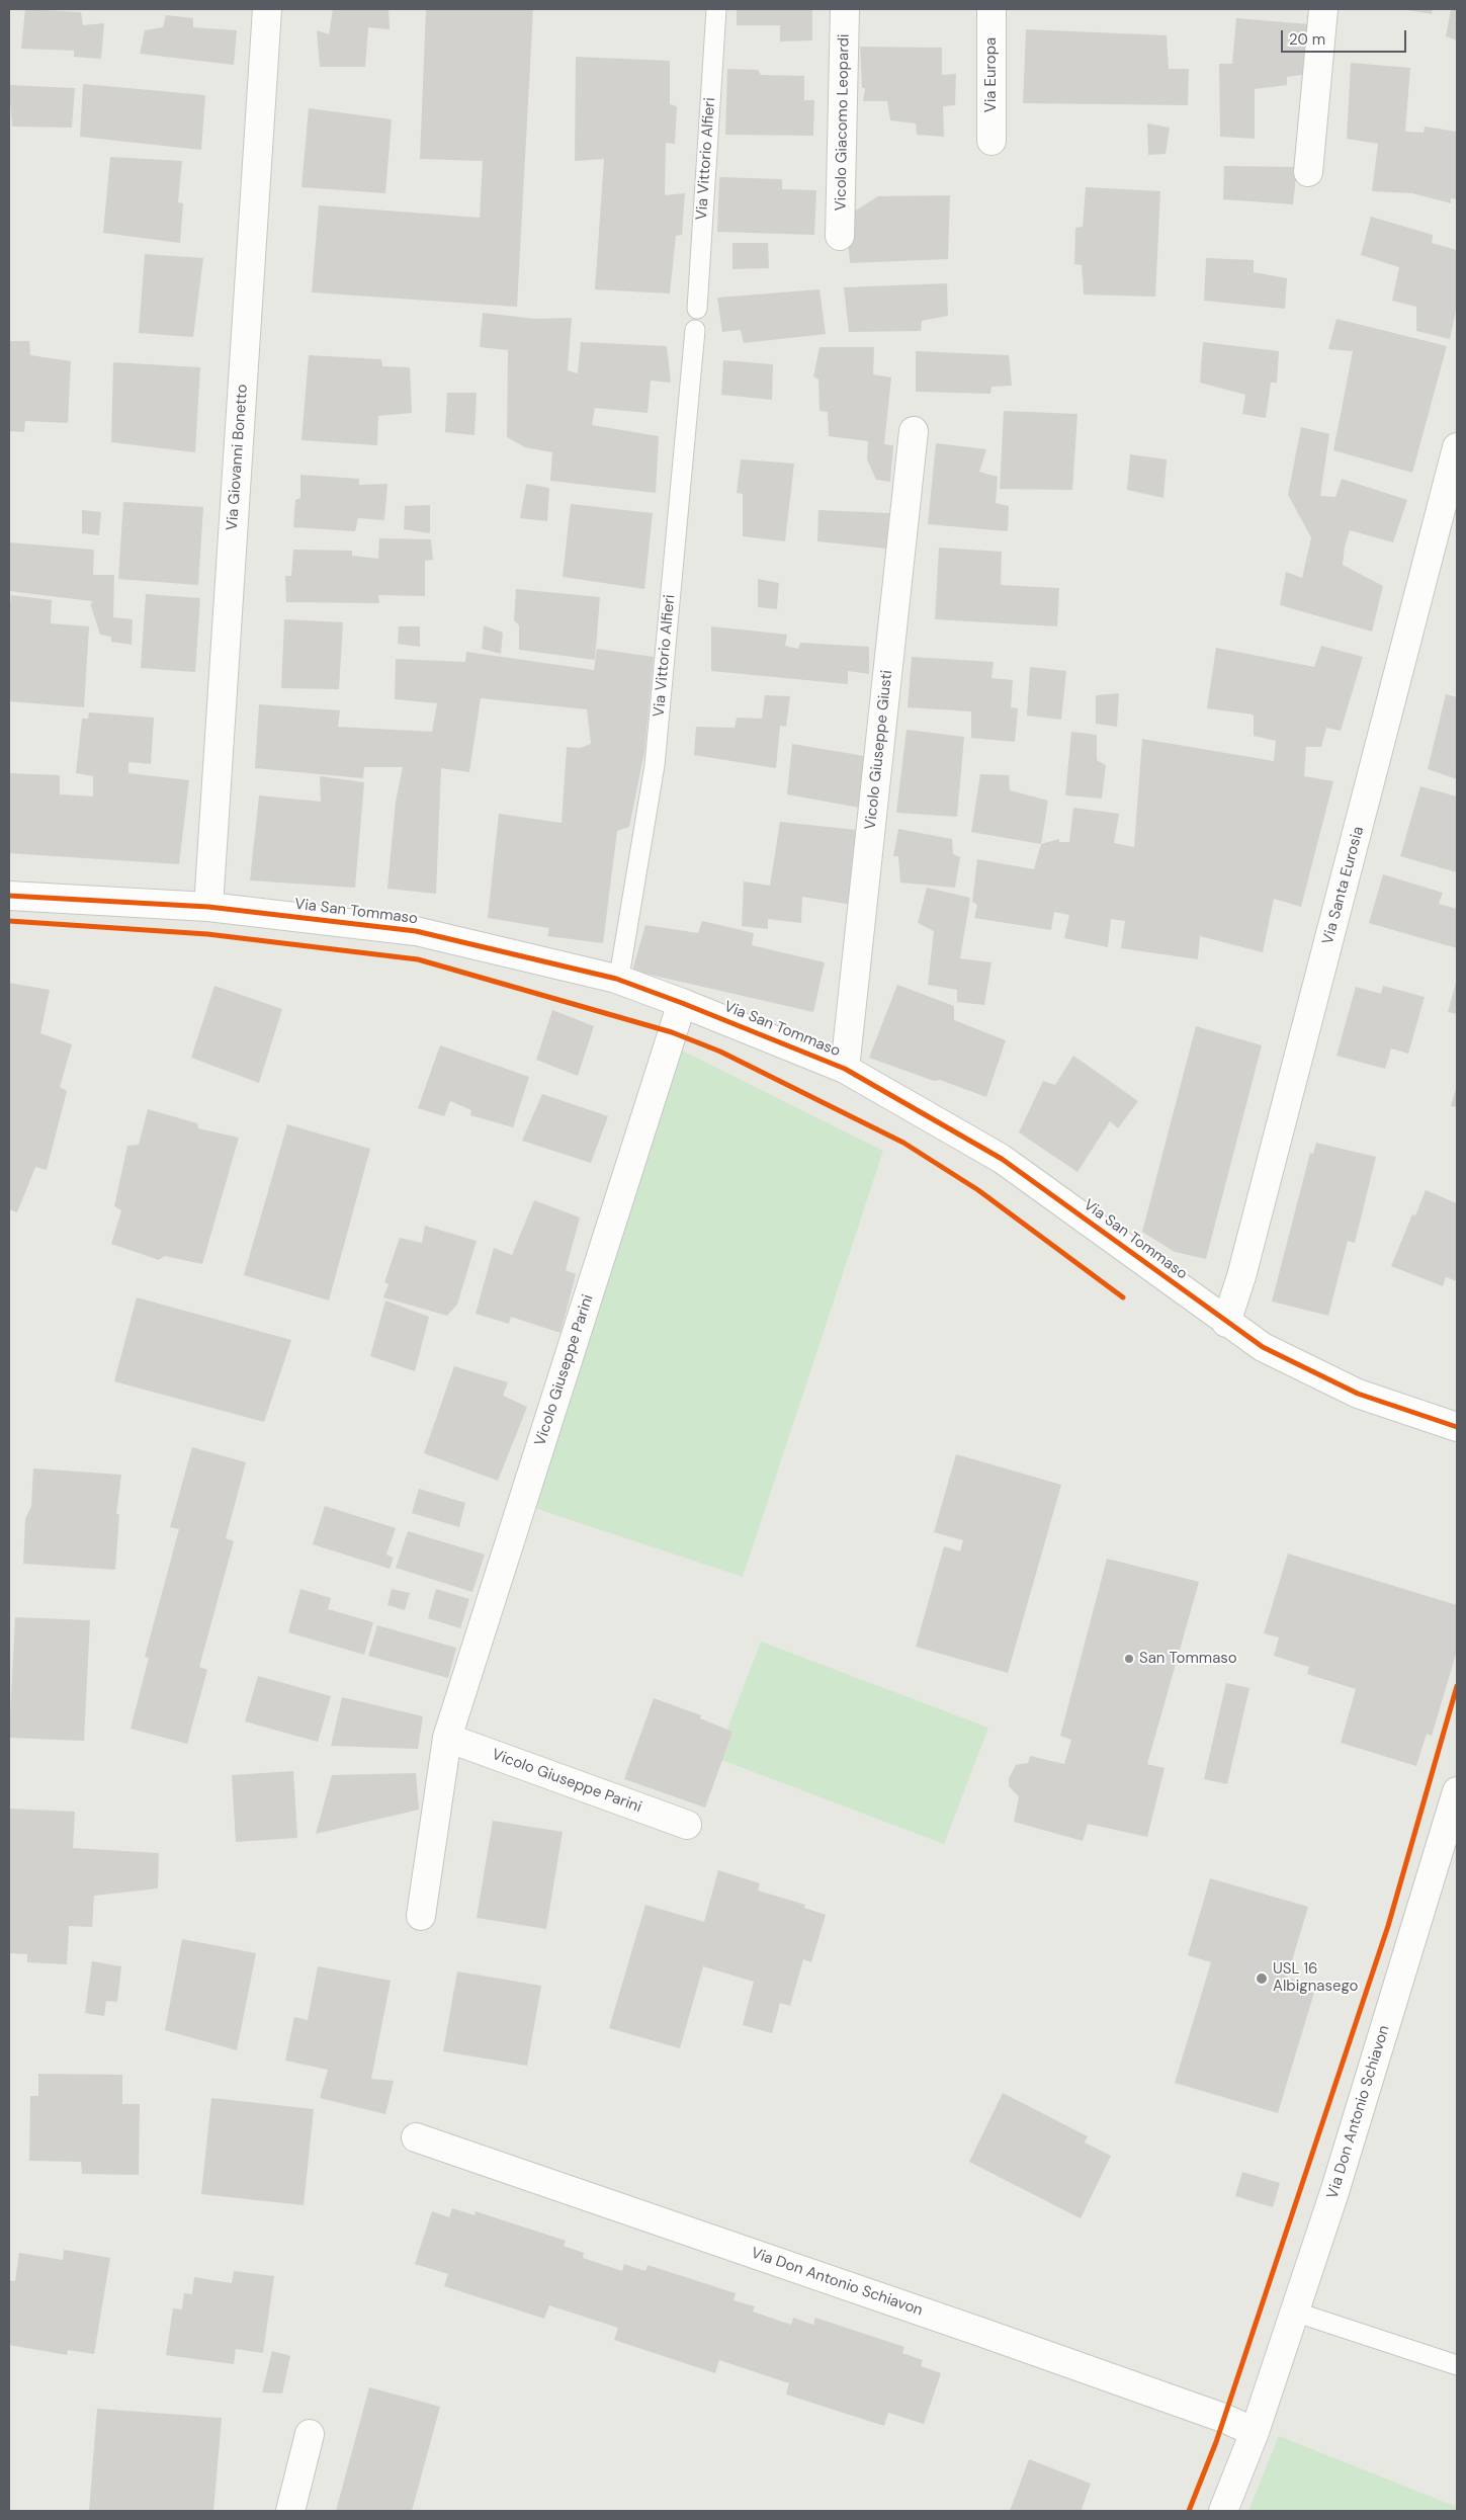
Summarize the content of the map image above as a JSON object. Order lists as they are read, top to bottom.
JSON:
{
  "streets": {
    "street": [
      "Via Europa",
      "Vicolo Giacomo Leopardi",
      "Via Giovanni Bonetto",
      "Vicolo Giuseppe Giusti",
      "Via Santa Eurosia",
      "Via San Tommaso",
      "Vicolo Giuseppe Parini",
      "Via Don Antonio Schiavon"
    ],
    "lane": ["Via Vittorio Alfieri"]
  },
  "crossings": [
    ["Via Vittorio Alfieri", "Via San Tommaso"],
    ["Via Giovanni Bonetto", "Via San Tommaso"],
    ["Vicolo Giuseppe Giusti", "Via San Tommaso"],
    ["Via Santa Eurosia", "Via San Tommaso"],
    ["Via San Tommaso", "Vicolo Giuseppe Parini"]
  ],
  "places": ["San Tommaso", "USL 16 Albignasego"],
  "scale_bar": "20 m"
}
